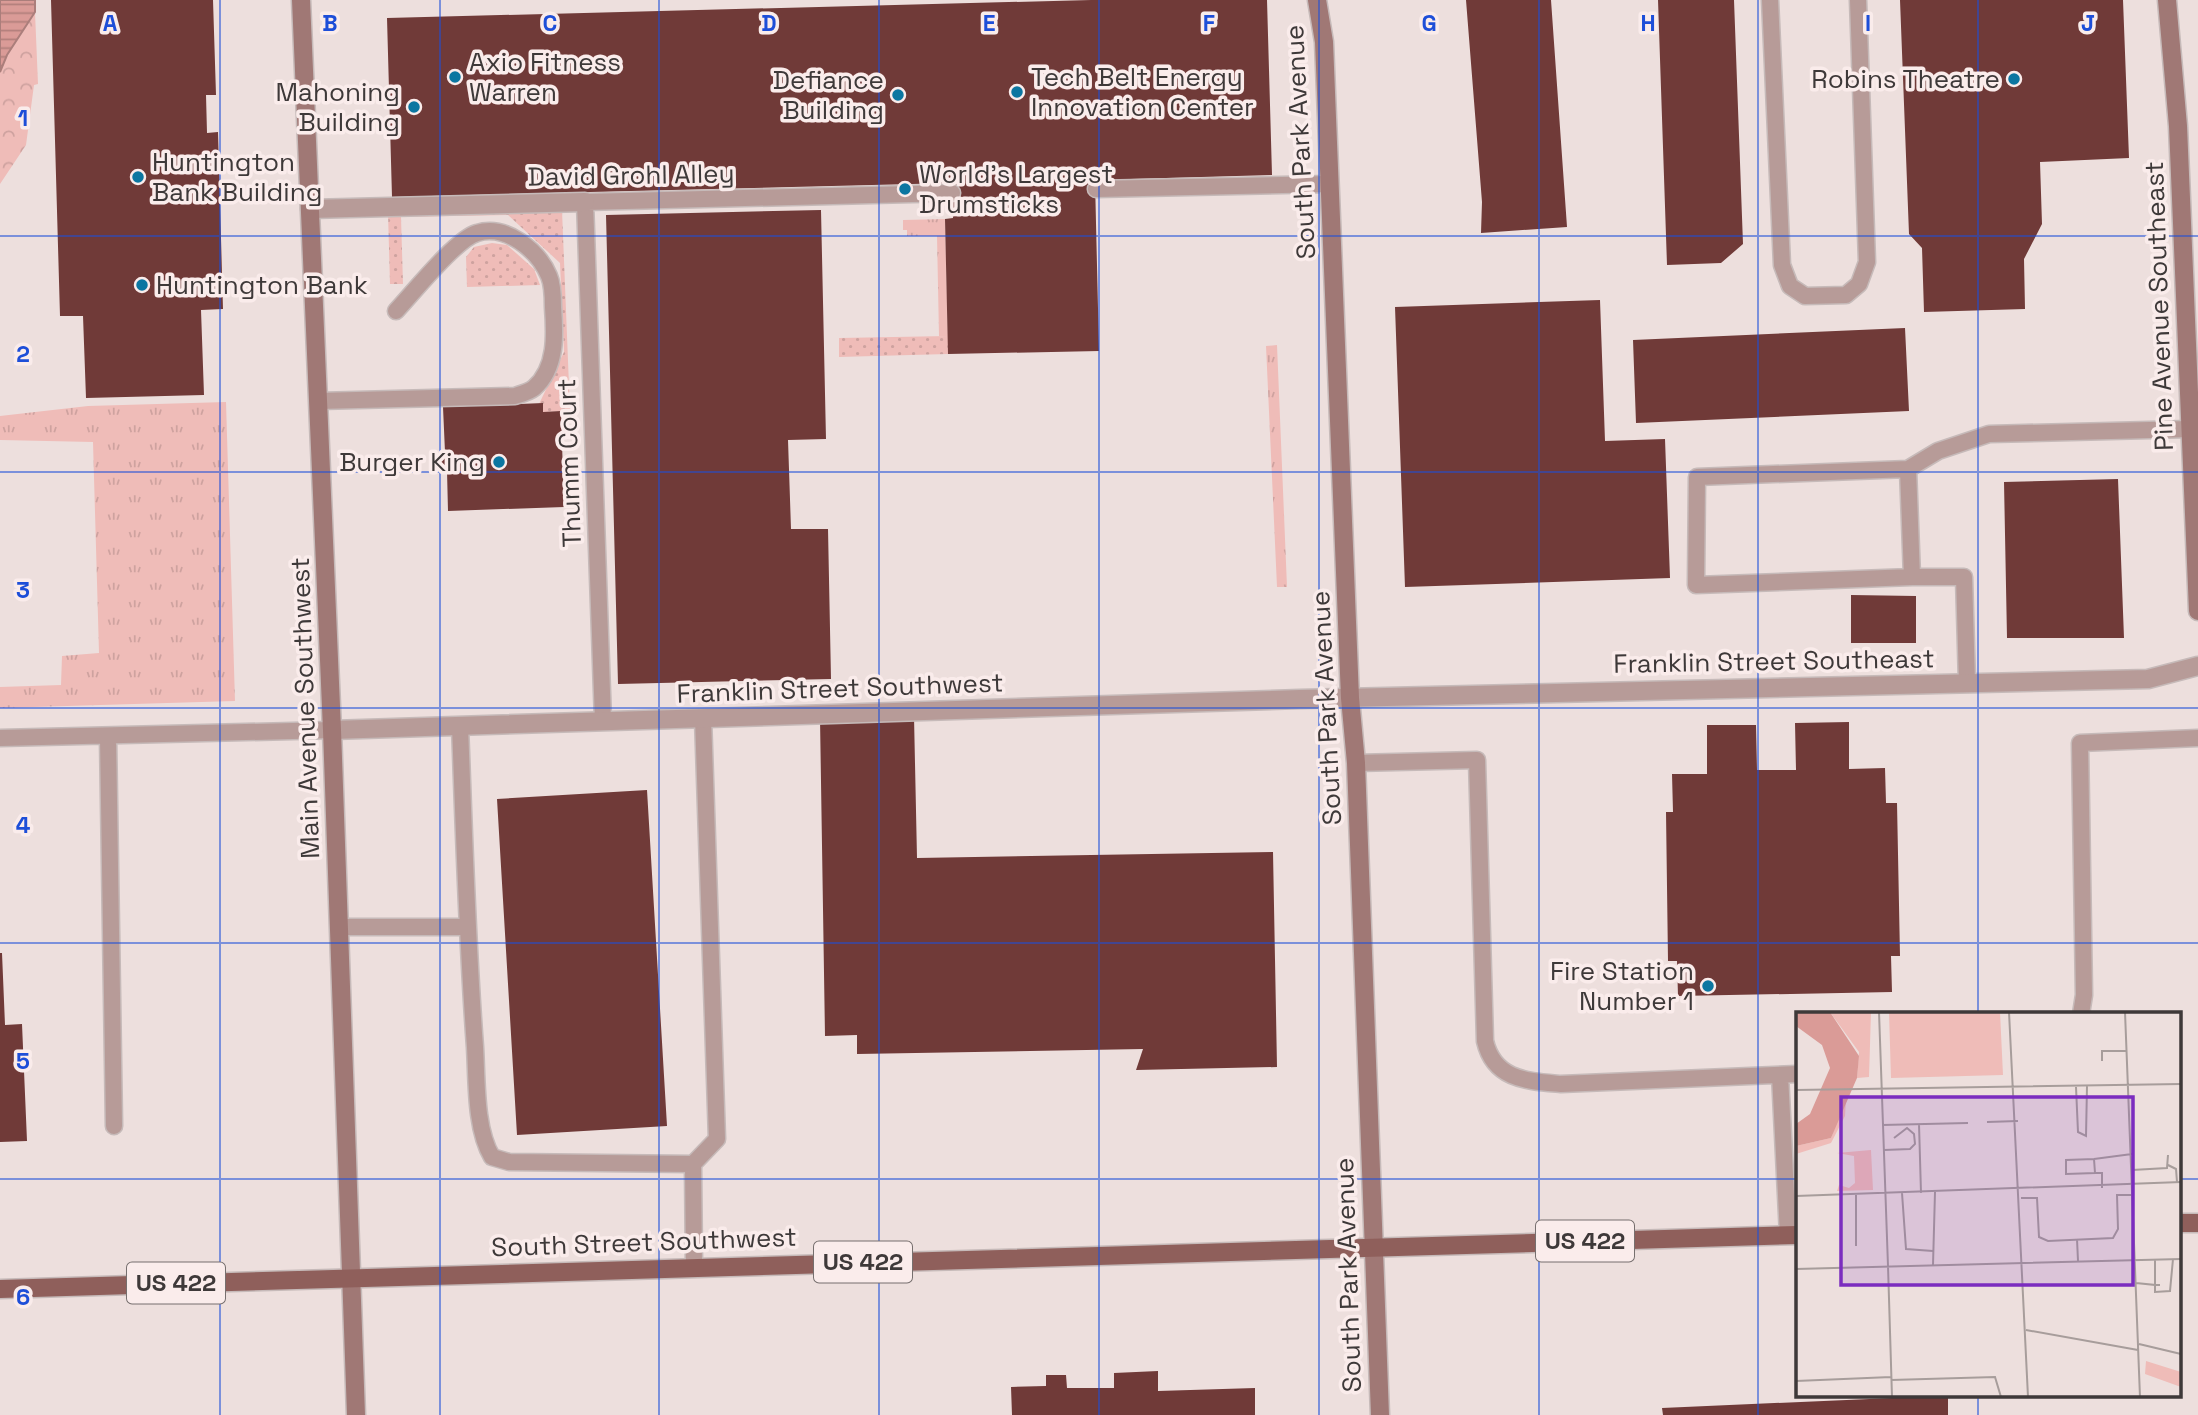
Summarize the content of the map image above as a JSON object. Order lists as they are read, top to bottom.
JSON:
{
  "streets": {
    "main road": ["US 422", "South Street Southwest"],
    "street": [
      "South Park Avenue",
      "David Grohl Alley",
      "Pine Avenue Southeast",
      "Franklin Street Southeast",
      "Franklin Street Southwest",
      "Main Avenue Southwest"
    ],
    "lane": ["Thumm Court"]
  },
  "crossings": [
    ["South Park Avenue", "Franklin Street Southeast"],
    ["South Park Avenue", "Franklin Street Southwest"],
    ["South Park Avenue", "US 422"],
    ["South Park Avenue", "South Street Southwest"],
    ["David Grohl Alley", "Thumm Court"],
    ["David Grohl Alley", "Main Avenue Southwest"],
    ["Thumm Court", "Franklin Street Southwest"],
    ["Franklin Street Southeast", "Franklin Street Southwest"],
    ["Franklin Street Southwest", "Main Avenue Southwest"],
    ["Main Avenue Southwest", "South Street Southwest"],
    ["US 422", "South Street Southwest"]
  ],
  "places": [
    "Axio Fitness Warren",
    "Robins Theatre",
    "Tech Belt Energy Innovation Center",
    "Defiance Building",
    "Mahoning Building",
    "Huntington Bank Building",
    "World's Largest Drumsticks",
    "Huntington Bank",
    "Burger King",
    "Fire Station Number 1"
  ],
  "grid": {
    "columns": [
      "A",
      "B",
      "C",
      "D",
      "E",
      "F",
      "G",
      "H",
      "I",
      "J"
    ],
    "rows": [
      "1",
      "2",
      "3",
      "4",
      "5",
      "6"
    ]
  }
}
